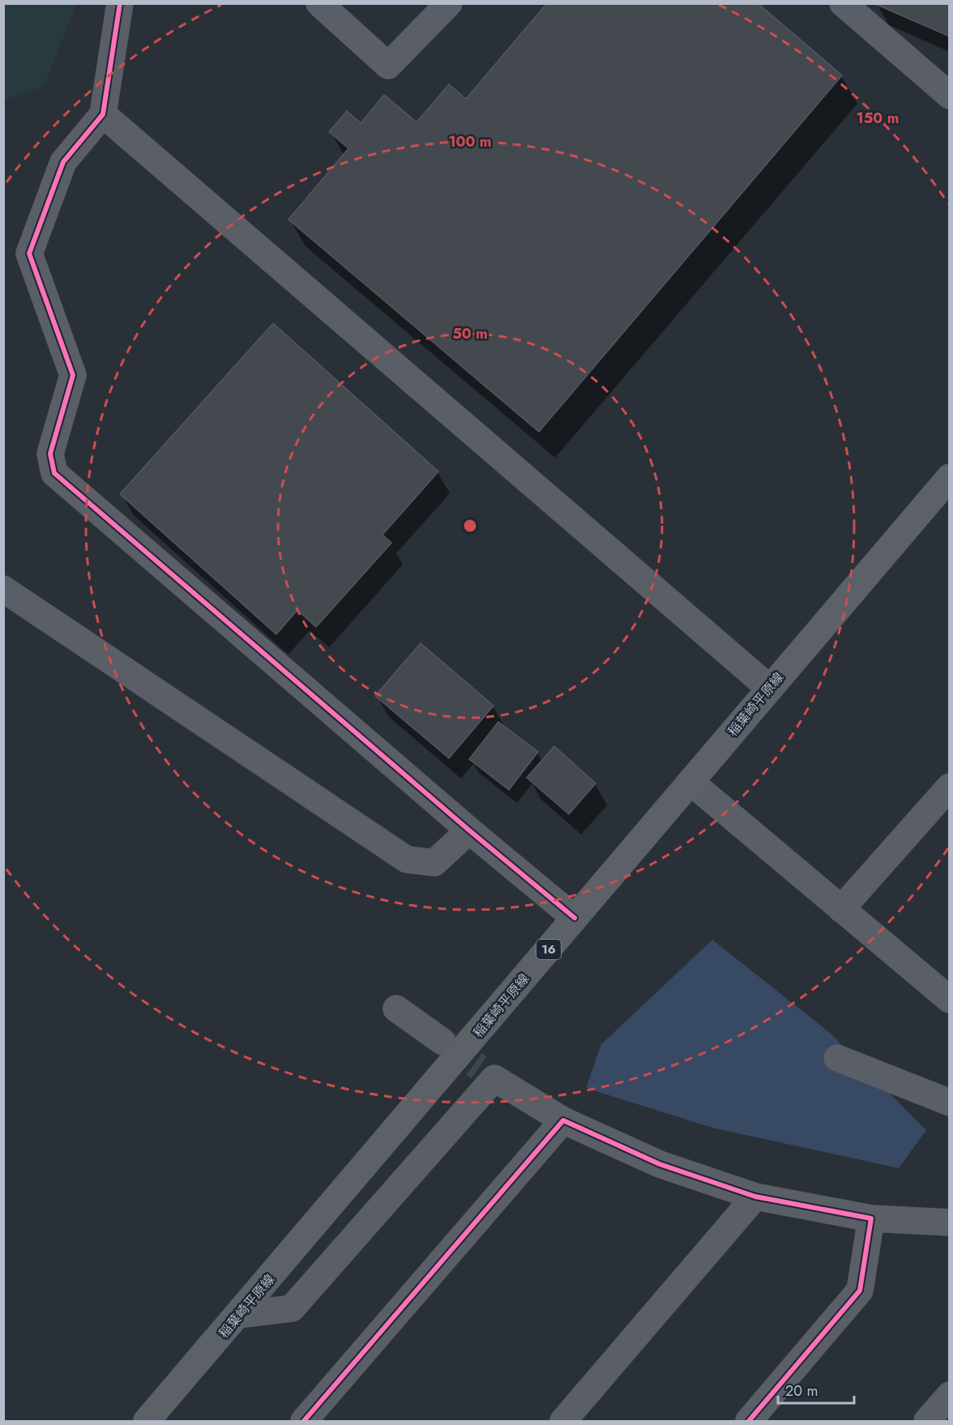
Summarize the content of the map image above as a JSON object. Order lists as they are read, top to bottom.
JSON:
{
  "streets": {
    "main road": ["稲葉崎平原線", "16"]
  },
  "scale_bar": "20 m",
  "rings": ["150 m", "100 m", "50 m"]
}
